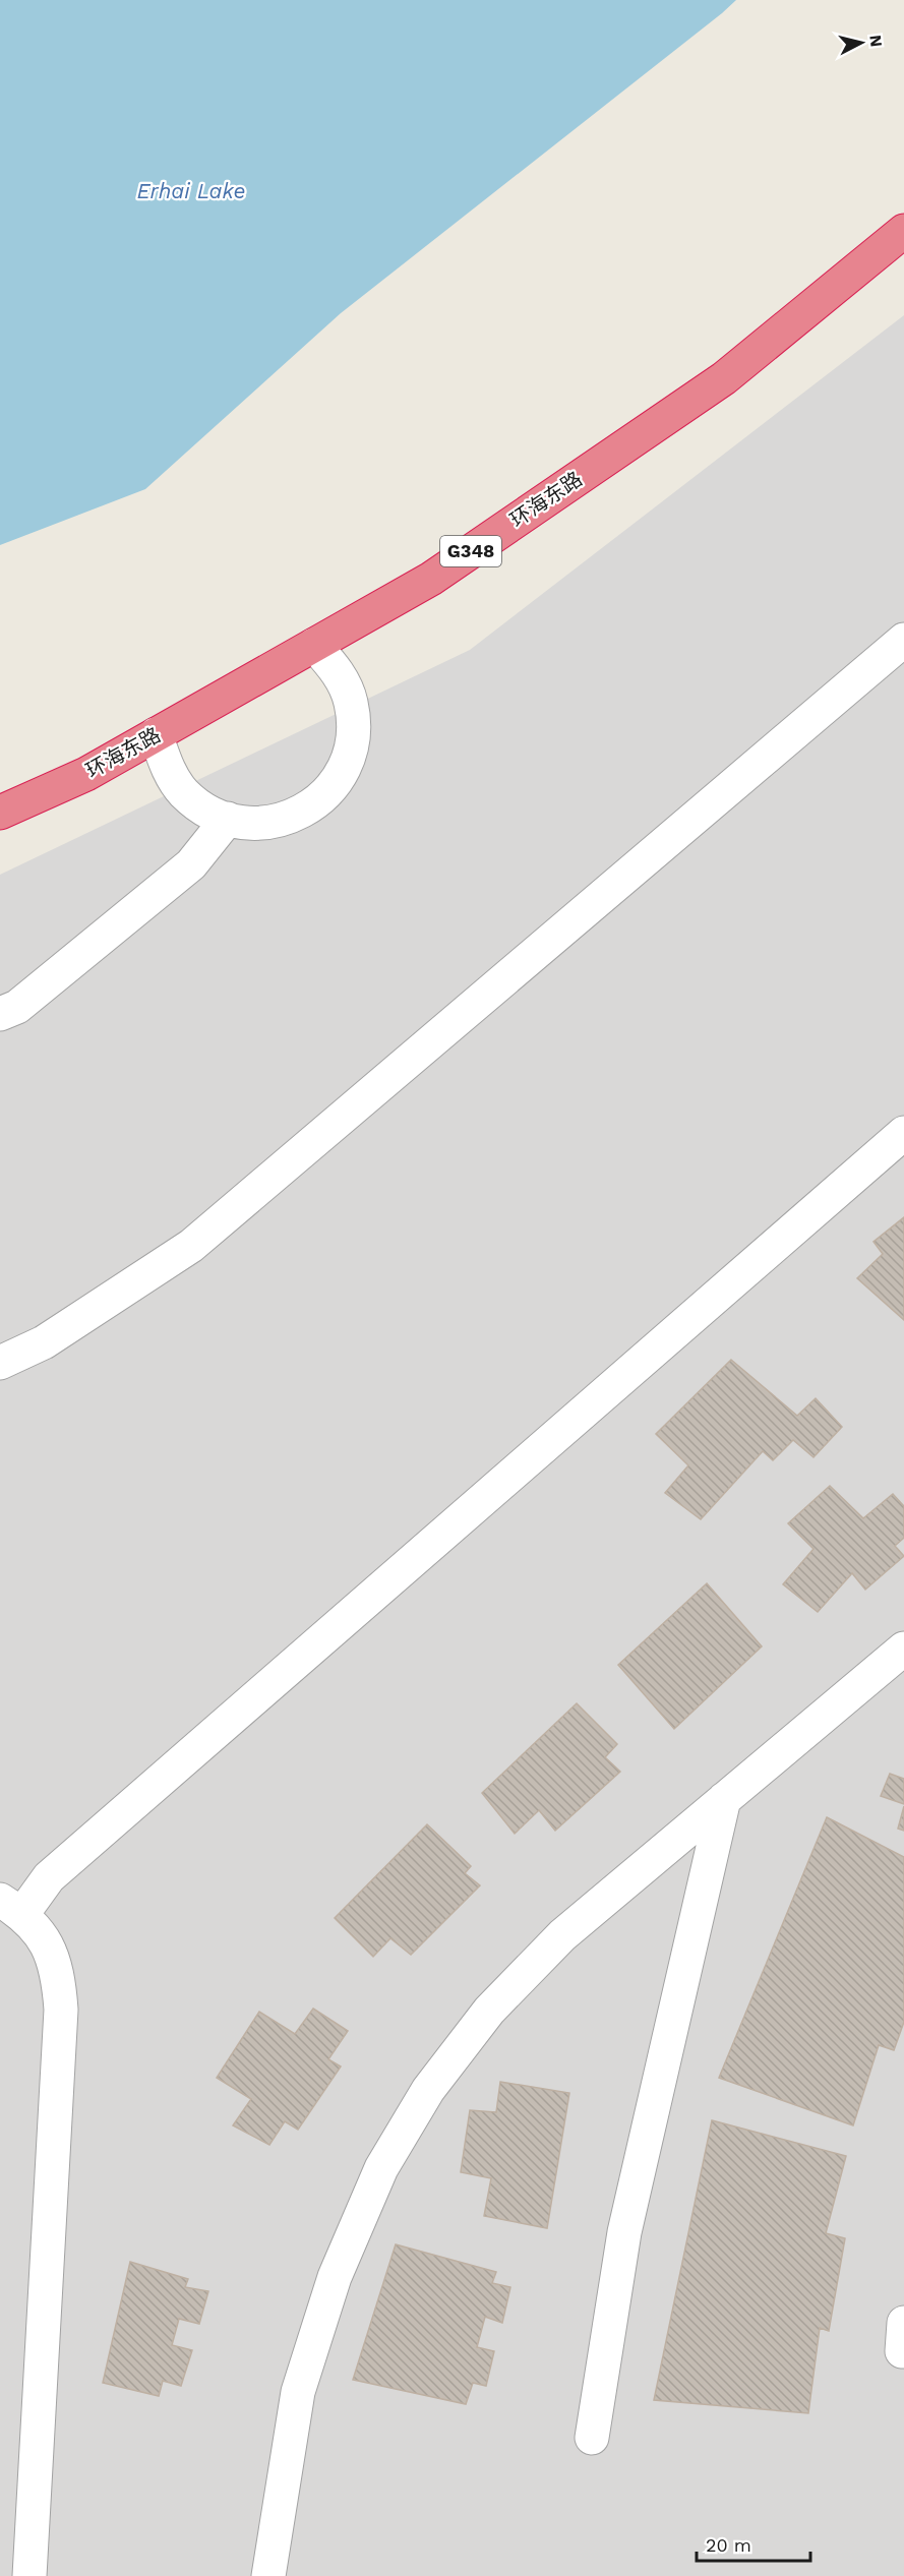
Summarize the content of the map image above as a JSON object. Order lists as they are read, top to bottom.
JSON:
{
  "streets": {
    "highway": ["环海东路", "G348"]
  },
  "water": ["Erhai Lake"],
  "scale_bar": "20 m",
  "north": "right"
}
